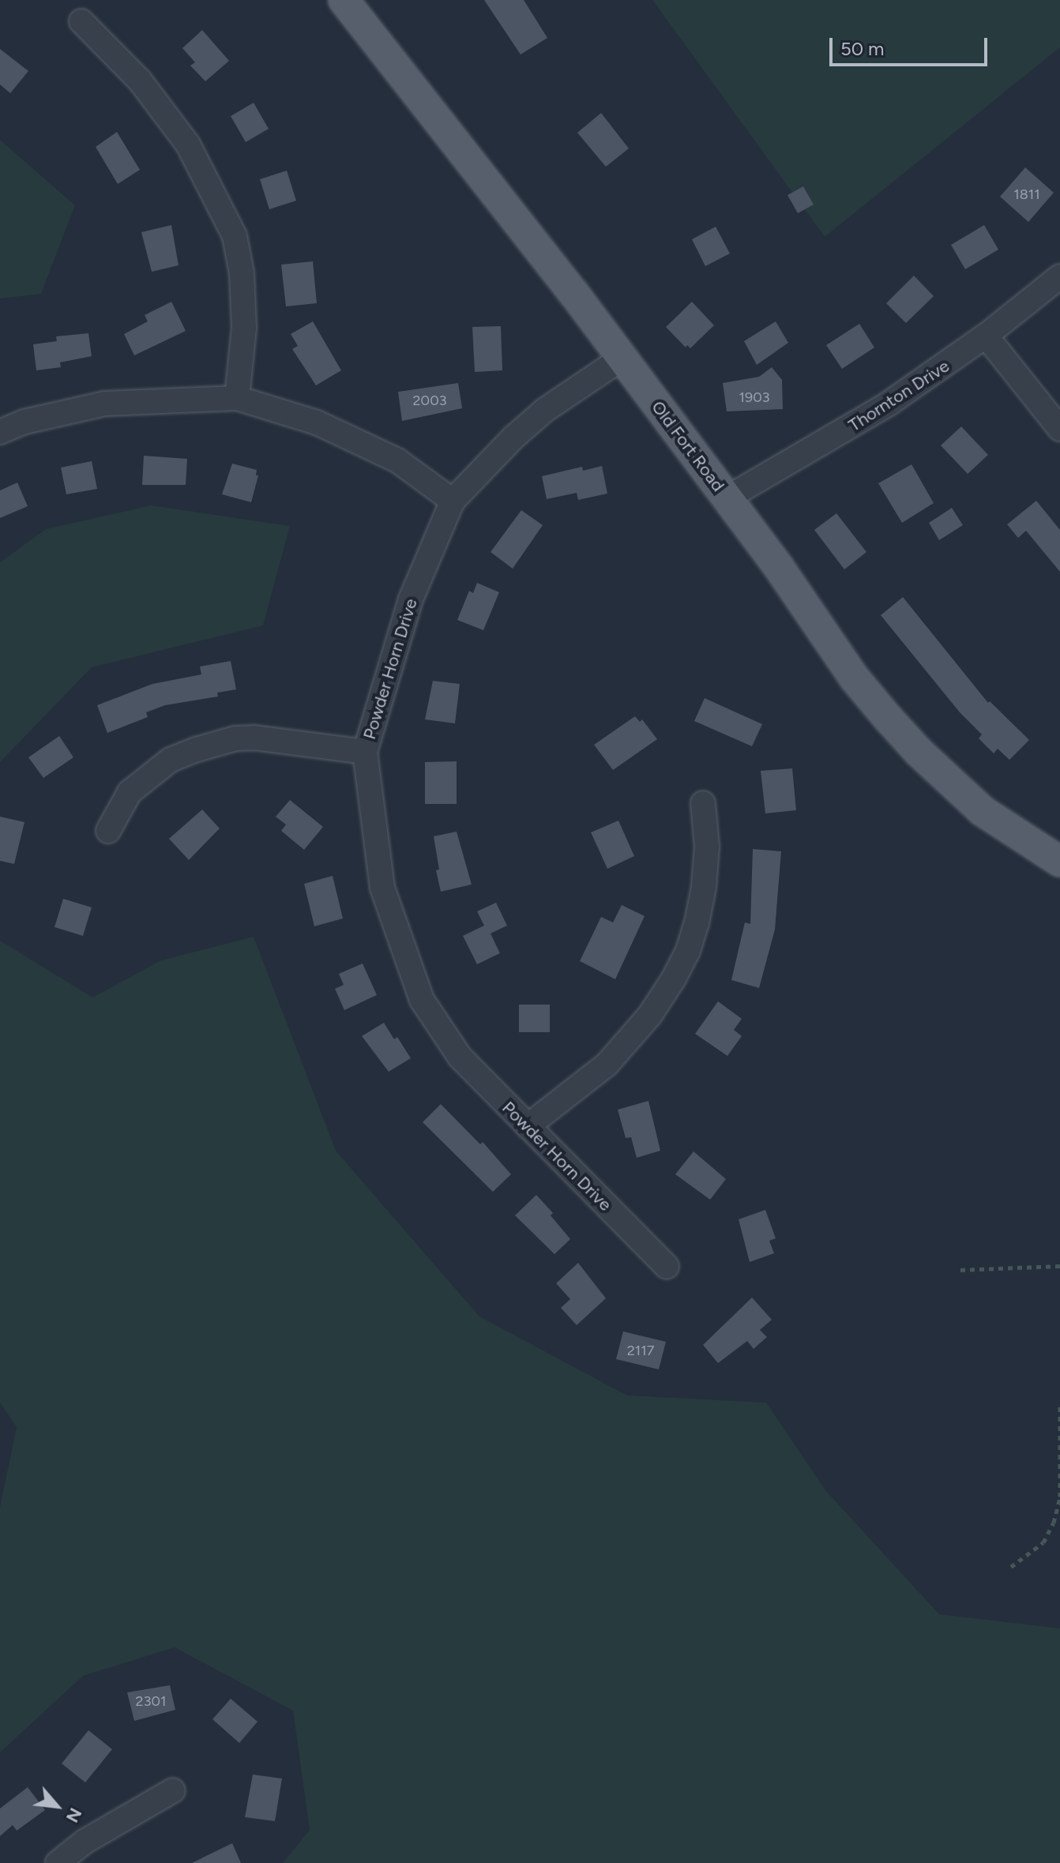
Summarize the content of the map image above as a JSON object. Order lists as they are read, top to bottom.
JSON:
{
  "streets": {
    "main road": ["Old Fort Road"],
    "street": ["Thornton Drive", "Powder Horn Drive"]
  },
  "crossings": [
    ["Thornton Drive", "Old Fort Road"],
    ["Old Fort Road", "Powder Horn Drive"]
  ],
  "house_numbers": [
    "1811",
    "1903",
    "2003",
    "2117",
    "2301"
  ],
  "scale_bar": "50 m",
  "north": "bottom right"
}
